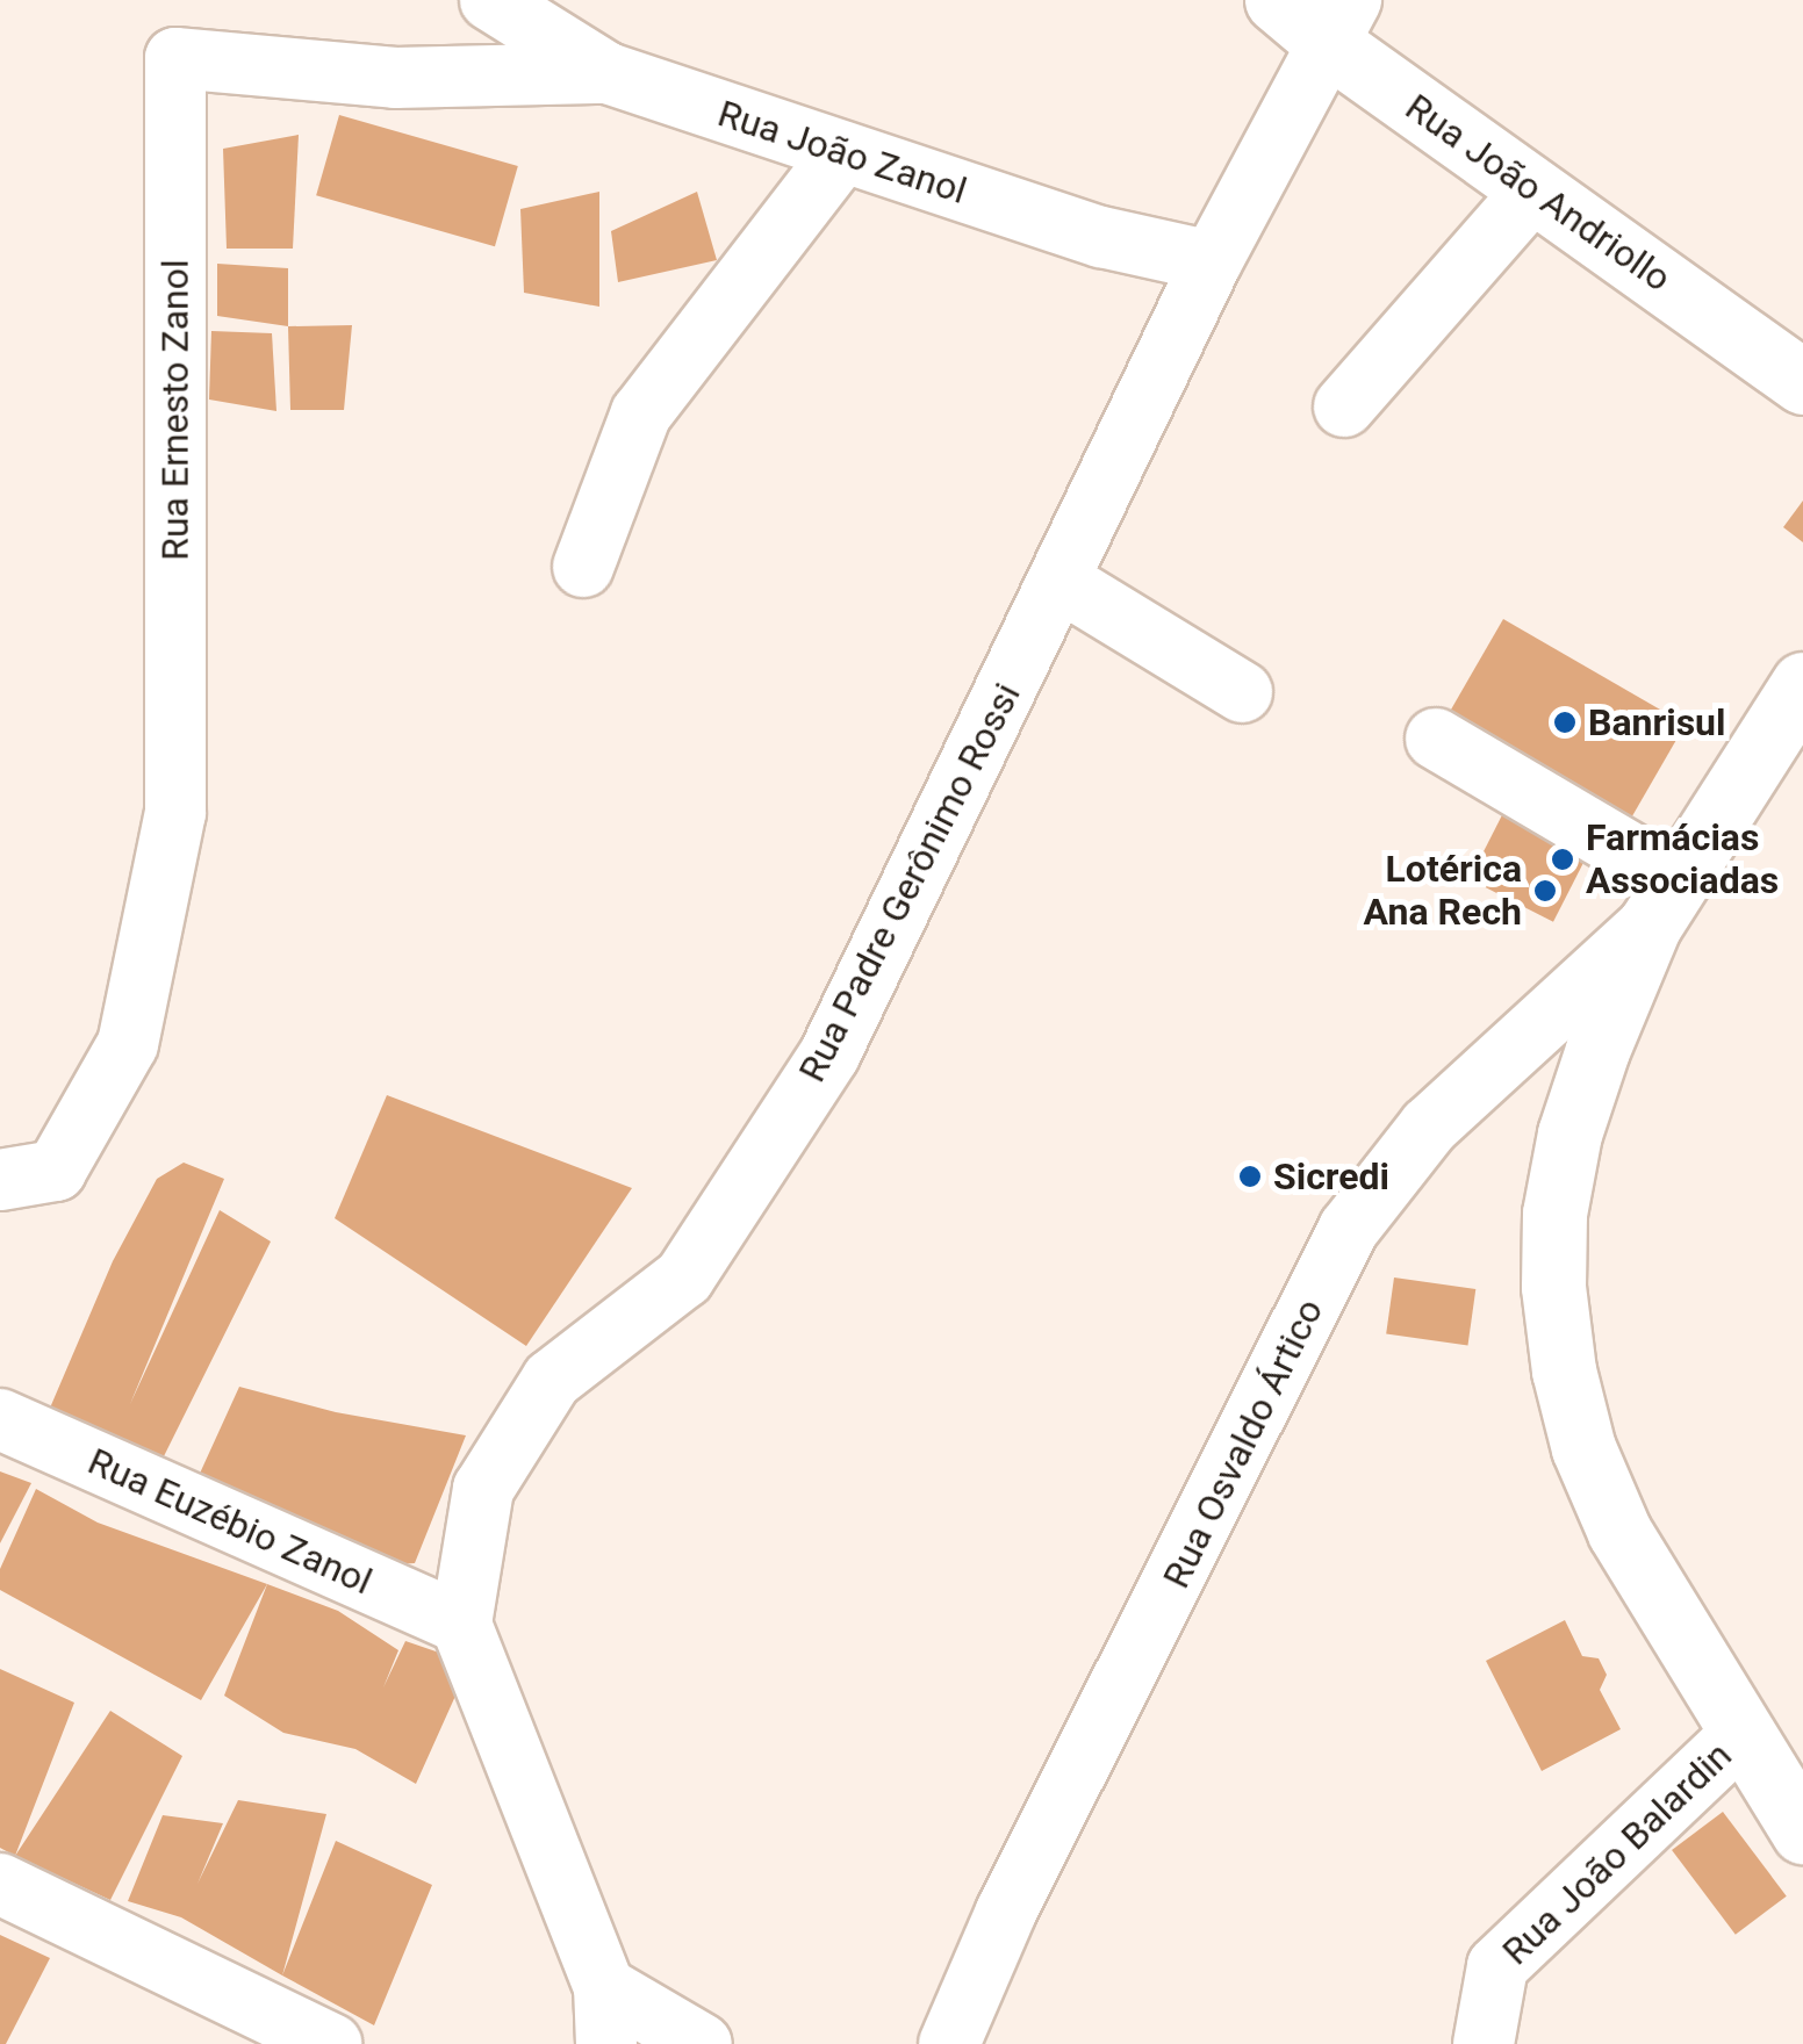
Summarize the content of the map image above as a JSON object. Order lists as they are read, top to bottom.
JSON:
{
  "streets": {
    "main road": ["Rua João Andriollo"],
    "street": [
      "Rua João Zanol",
      "Rua Ernesto Zanol",
      "Rua Padre Gerônimo Rossi",
      "Rua Osvaldo Ártico",
      "Rua Euzébio Zanol",
      "Rua João Balardin"
    ]
  },
  "crossings": [
    ["Rua João Zanol", "Rua Ernesto Zanol"],
    ["Rua João Zanol", "Rua Padre Gerônimo Rossi"],
    ["Rua João Andriollo", "Rua Padre Gerônimo Rossi"],
    ["Rua Padre Gerônimo Rossi", "Rua Euzébio Zanol"]
  ],
  "places": [
    "Banrisul",
    "Farmácias Associadas",
    "Lotérica Ana Rech",
    "Sicredi"
  ]
}
